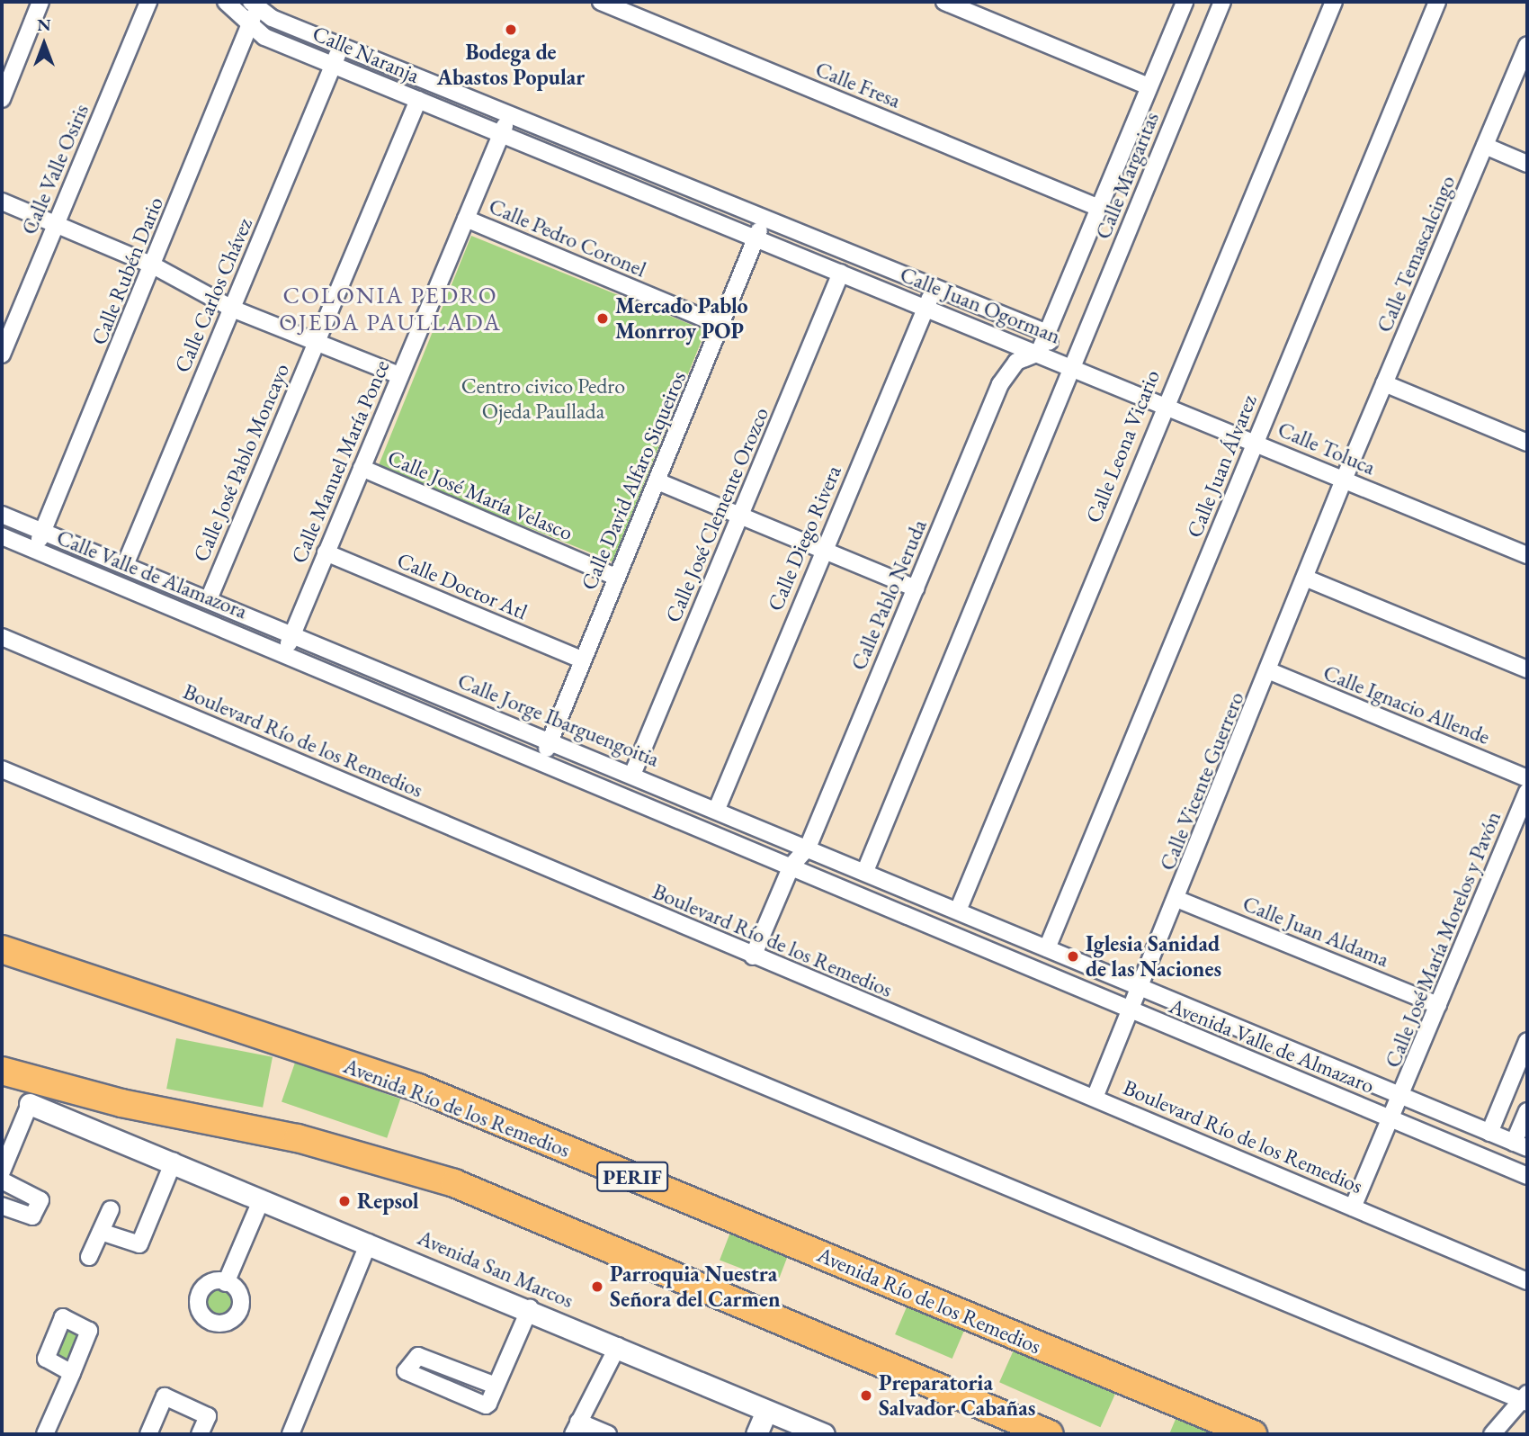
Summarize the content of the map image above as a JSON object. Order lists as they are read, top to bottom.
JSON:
{
  "streets": {
    "highway": ["Avenida Río de los Remedios", "PERIF"],
    "street": [
      "Calle Naranja",
      "Calle Fresa",
      "Calle Valle Osiris",
      "Calle Margaritas",
      "Calle Pedro Coronel",
      "Calle Temascalcingo",
      "Calle Rubén Dario",
      "Calle Carlos Chávez",
      "Calle Juan Ogorman",
      "Calle Leona Vicario",
      "Calle Toluca",
      "Calle Manuel María Ponce",
      "Calle José Pablo Moncayo",
      "Calle Juan Álvarez",
      "Calle David Alfaro Siqueiros",
      "Calle José María Velasco",
      "Calle José Clemente Orozco",
      "Calle Diego Rivera",
      "Calle Valle de Alamazora",
      "Calle Doctor Atl",
      "Calle Pablo Neruda",
      "Calle Ignacio Allende",
      "Calle Jorge Ibarguengoitia",
      "Boulevard Río de los Remedios",
      "Calle Vicente Guerrero",
      "Calle Juan Aldama",
      "Calle José María Morelos y Pavón",
      "Avenida Valle de Almazaro",
      "Avenida San Marcos"
    ]
  },
  "crossings": [
    ["Calle Naranja", "Calle Rubén Dario"],
    ["Calle Naranja", "Calle Carlos Chávez"],
    ["Calle Naranja", "Calle Juan Ogorman"],
    ["Calle Naranja", "Calle Manuel María Ponce"],
    ["Calle Naranja", "Calle José Pablo Moncayo"],
    ["Calle Fresa", "Calle Margaritas"],
    ["Calle Margaritas", "Calle Juan Ogorman"],
    ["Calle Margaritas", "Calle Toluca"],
    ["Calle Margaritas", "Calle Pablo Neruda"],
    ["Calle Pedro Coronel", "Calle Manuel María Ponce"],
    ["Calle Pedro Coronel", "Calle David Alfaro Siqueiros"],
    ["Calle Temascalcingo", "Calle Toluca"],
    ["Calle Temascalcingo", "Calle Vicente Guerrero"],
    ["Calle Rubén Dario", "Calle Valle de Alamazora"],
    ["Calle Carlos Chávez", "Calle Valle de Alamazora"],
    ["Calle Juan Ogorman", "Calle Toluca"],
    ["Calle Juan Ogorman", "Calle Manuel María Ponce"],
    ["Calle Juan Ogorman", "Calle David Alfaro Siqueiros"],
    ["Calle Juan Ogorman", "Calle José Clemente Orozco"],
    ["Calle Juan Ogorman", "Calle Diego Rivera"],
    ["Calle Juan Ogorman", "Calle Pablo Neruda"],
    ["Calle Leona Vicario", "Calle Toluca"],
    ["Calle Leona Vicario", "Avenida Valle de Almazaro"],
    ["Calle Toluca", "Calle Juan Álvarez"],
    ["Calle Toluca", "Calle Vicente Guerrero"],
    ["Calle Manuel María Ponce", "Calle José María Velasco"],
    ["Calle Manuel María Ponce", "Calle Valle de Alamazora"],
    ["Calle Manuel María Ponce", "Calle Doctor Atl"],
    ["Calle Manuel María Ponce", "Calle Jorge Ibarguengoitia"],
    ["Calle José Pablo Moncayo", "Calle Valle de Alamazora"],
    ["Calle Juan Álvarez", "Avenida Valle de Almazaro"],
    ["Calle David Alfaro Siqueiros", "Calle José María Velasco"],
    ["Calle David Alfaro Siqueiros", "Calle Doctor Atl"],
    ["Calle David Alfaro Siqueiros", "Calle Jorge Ibarguengoitia"],
    ["Calle José Clemente Orozco", "Calle Jorge Ibarguengoitia"],
    ["Calle Diego Rivera", "Calle Jorge Ibarguengoitia"],
    ["Calle Valle de Alamazora", "Calle Jorge Ibarguengoitia"],
    ["Calle Pablo Neruda", "Calle Jorge Ibarguengoitia"],
    ["Calle Pablo Neruda", "Boulevard Río de los Remedios"],
    ["Calle Pablo Neruda", "Avenida Valle de Almazaro"],
    ["Calle Ignacio Allende", "Calle Vicente Guerrero"],
    ["Calle Jorge Ibarguengoitia", "Avenida Valle de Almazaro"],
    ["Boulevard Río de los Remedios", "Calle Vicente Guerrero"],
    ["Boulevard Río de los Remedios", "Calle José María Morelos y Pavón"],
    ["Calle Vicente Guerrero", "Calle Juan Aldama"],
    ["Calle Vicente Guerrero", "Avenida Valle de Almazaro"],
    ["Calle Juan Aldama", "Calle José María Morelos y Pavón"],
    ["Calle José María Morelos y Pavón", "Avenida Valle de Almazaro"]
  ],
  "districts": ["COLONIA PEDRO OJEDA PAULLADA"],
  "parks": ["Centro civico Pedro Ojeda Paullada"],
  "places": [
    "Bodega de Abastos Popular",
    "Mercado Pablo Monrroy POP",
    "Iglesia Sanidad de las Naciones",
    "Repsol",
    "Parroquia Nuestra Señora del Carmen",
    "Preparatoria Salvador Cabañas"
  ],
  "north": "top"
}
